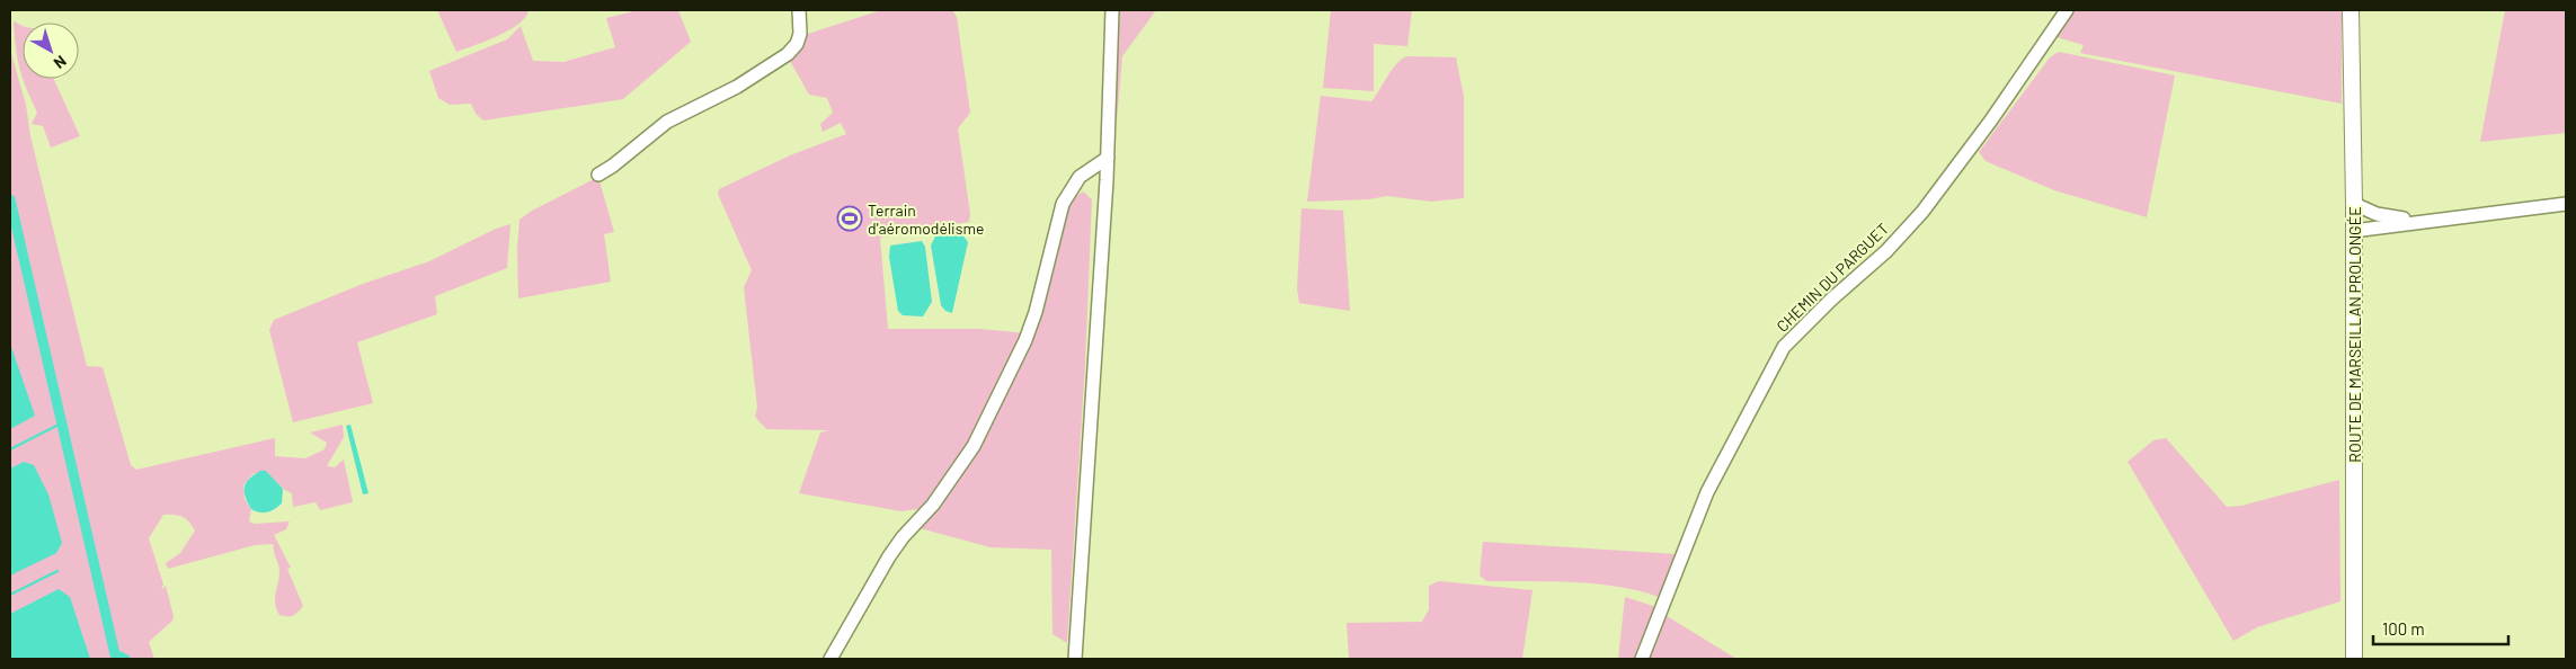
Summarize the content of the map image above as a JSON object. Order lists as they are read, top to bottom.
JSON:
{
  "streets": {
    "main road": ["ROUTE DE MARSEILLAN PROLONGÉE"],
    "street": ["CHEMIN DU PARGUET"]
  },
  "places": {
    "sports": ["Terrain d'aéromodélisme"]
  },
  "scale_bar": "100 m",
  "north": "bottom right"
}
